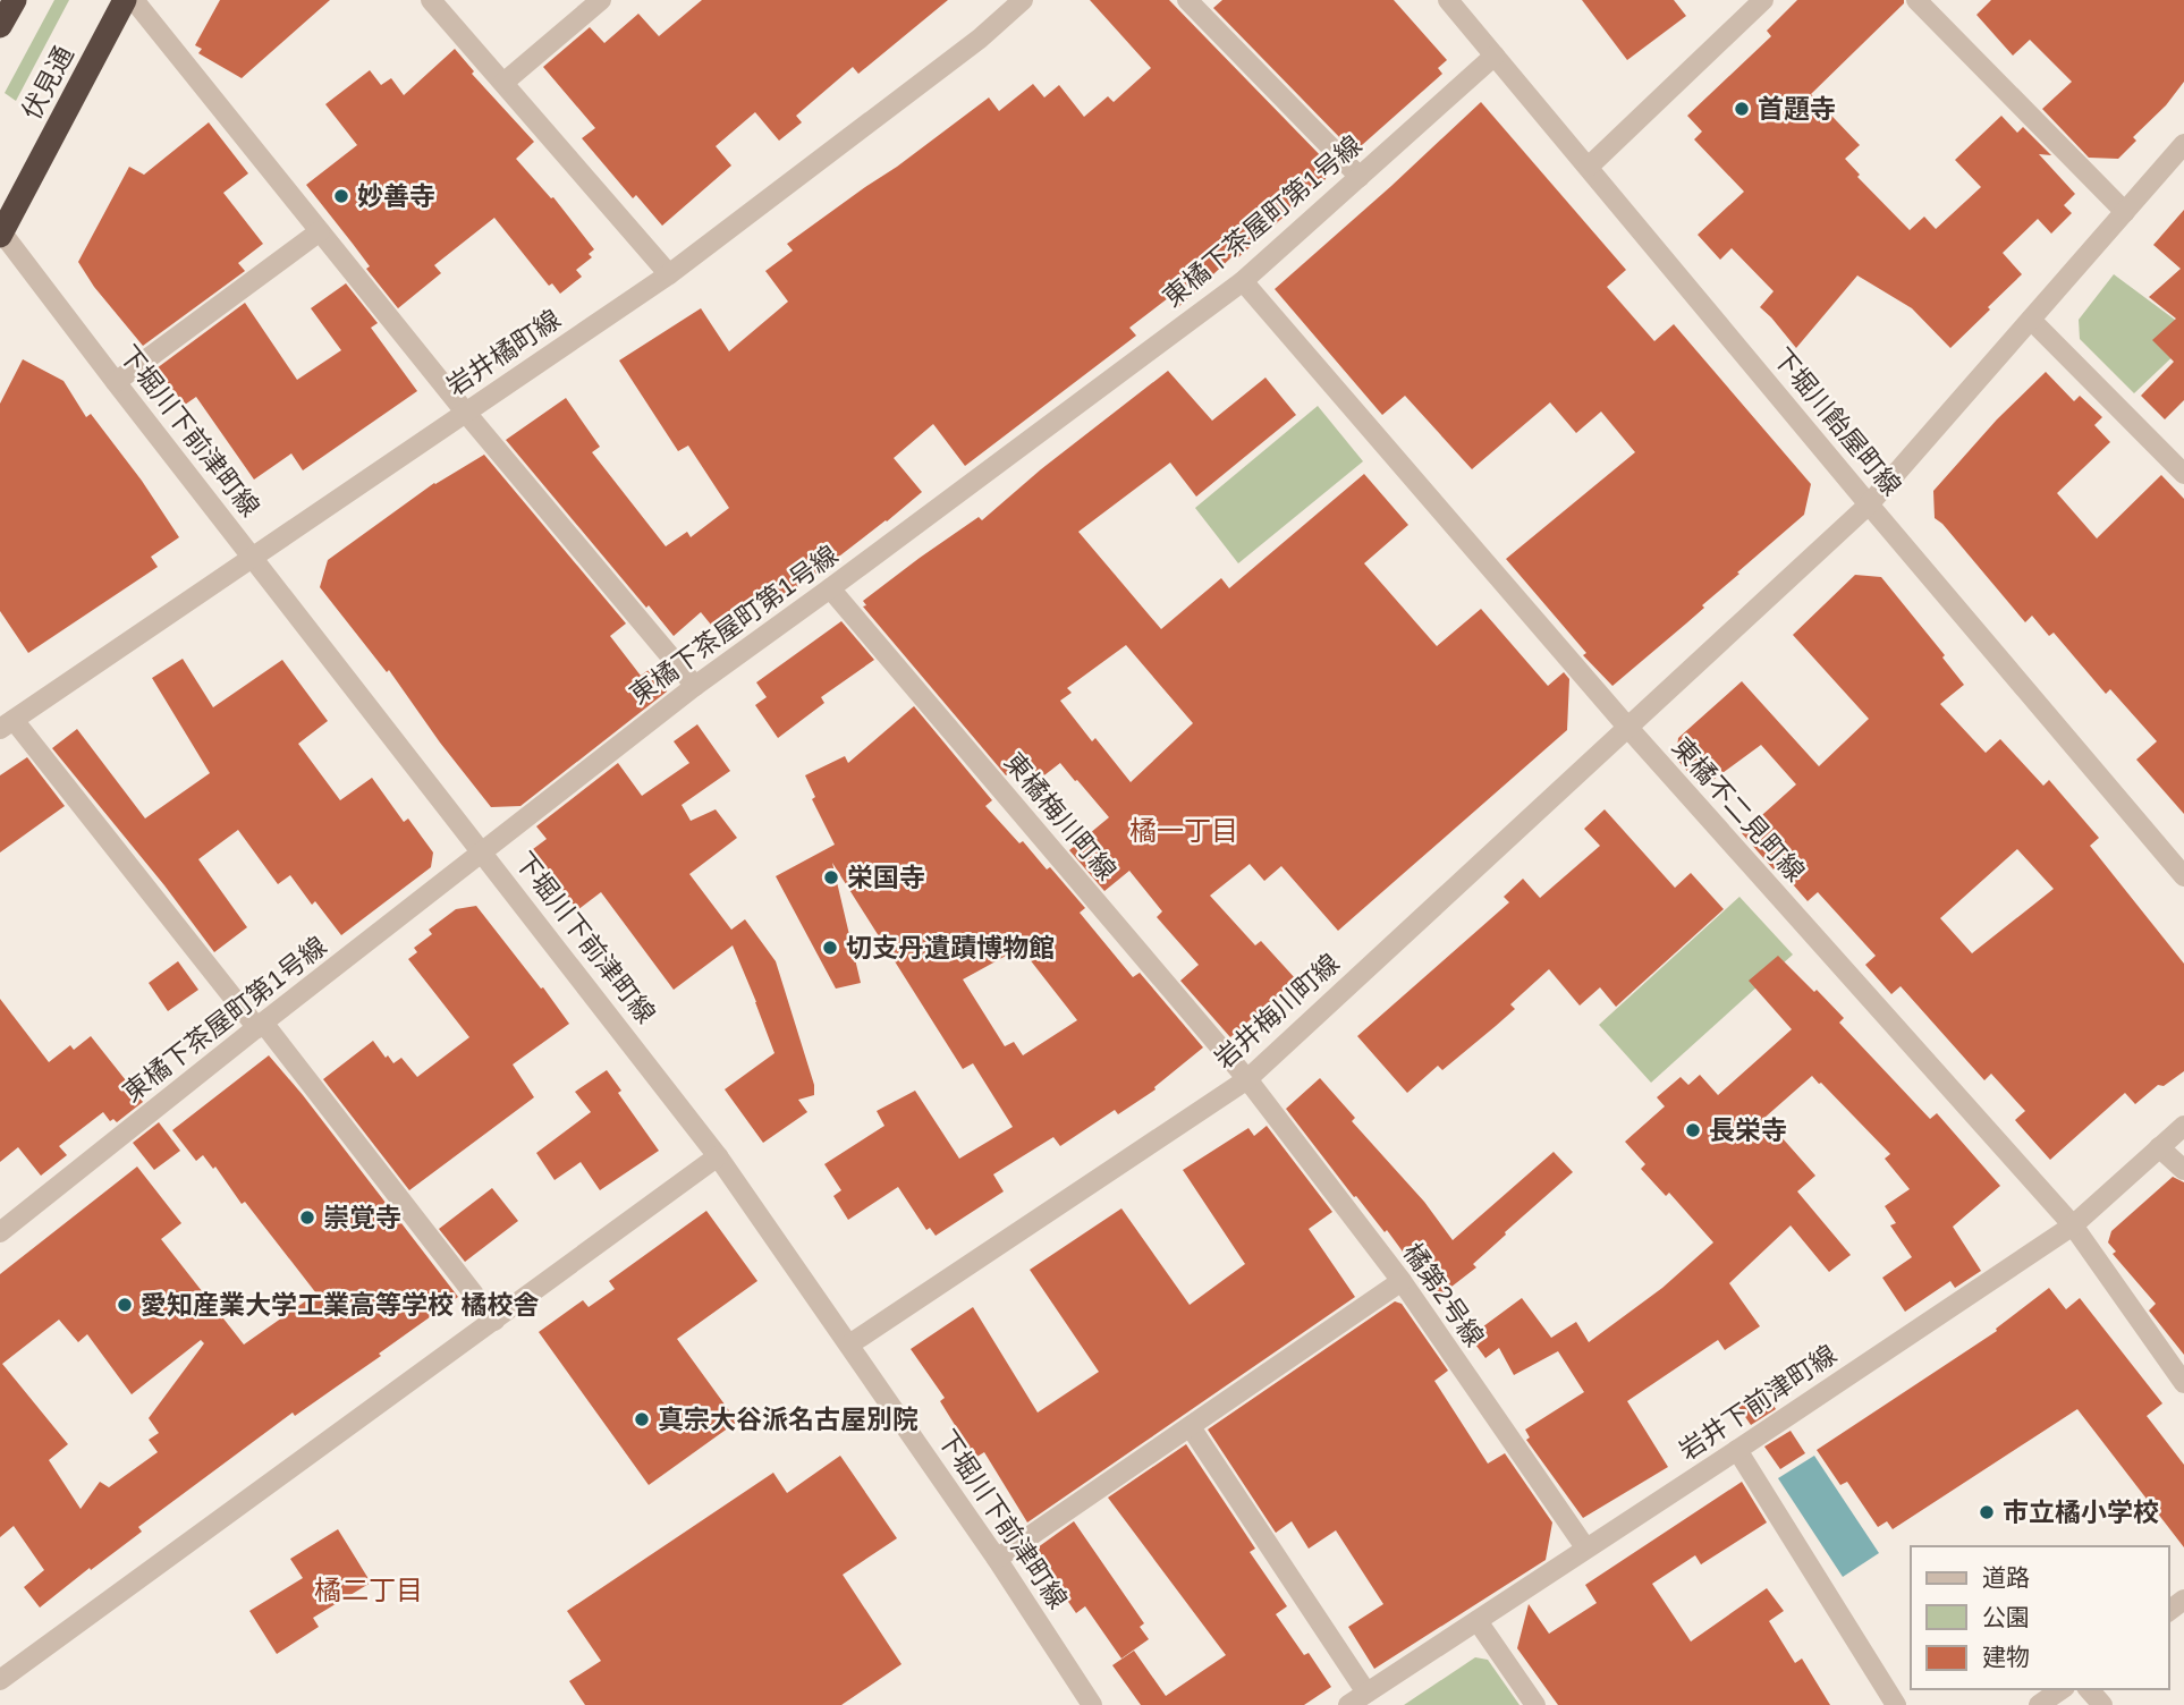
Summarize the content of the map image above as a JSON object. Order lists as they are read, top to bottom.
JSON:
{
  "streets": {
    "highway": ["伏見通"],
    "street": [
      "東橘下茶屋町第1号線",
      "岩井橘町線",
      "下堀川飴屋町線",
      "下堀川下前津町線",
      "東橘不二見町線",
      "東橘梅川町線",
      "岩井梅川町線",
      "橘第2号線",
      "岩井下前津町線"
    ]
  },
  "crossings": [
    ["伏見通", "下堀川下前津町線"],
    ["東橘下茶屋町第1号線", "下堀川飴屋町線"],
    ["東橘下茶屋町第1号線", "下堀川下前津町線"],
    ["東橘下茶屋町第1号線", "東橘不二見町線"],
    ["東橘下茶屋町第1号線", "東橘梅川町線"],
    ["岩井橘町線", "下堀川下前津町線"],
    ["下堀川飴屋町線", "岩井梅川町線"],
    ["下堀川下前津町線", "岩井梅川町線"],
    ["東橘不二見町線", "岩井梅川町線"],
    ["東橘不二見町線", "岩井下前津町線"],
    ["東橘梅川町線", "岩井梅川町線"],
    ["東橘梅川町線", "橘第2号線"],
    ["岩井梅川町線", "橘第2号線"],
    ["橘第2号線", "岩井下前津町線"]
  ],
  "districts": ["橘一丁目", "橘二丁目"],
  "places": [
    "首題寺",
    "妙善寺",
    "栄国寺",
    "切支丹遺蹟博物館",
    "長栄寺",
    "崇覚寺",
    "愛知産業大学工業高等学校 橘校舎",
    "真宗大谷派名古屋別院",
    "市立橘小学校"
  ],
  "legend": ["道路", "公園", "建物"]
}
